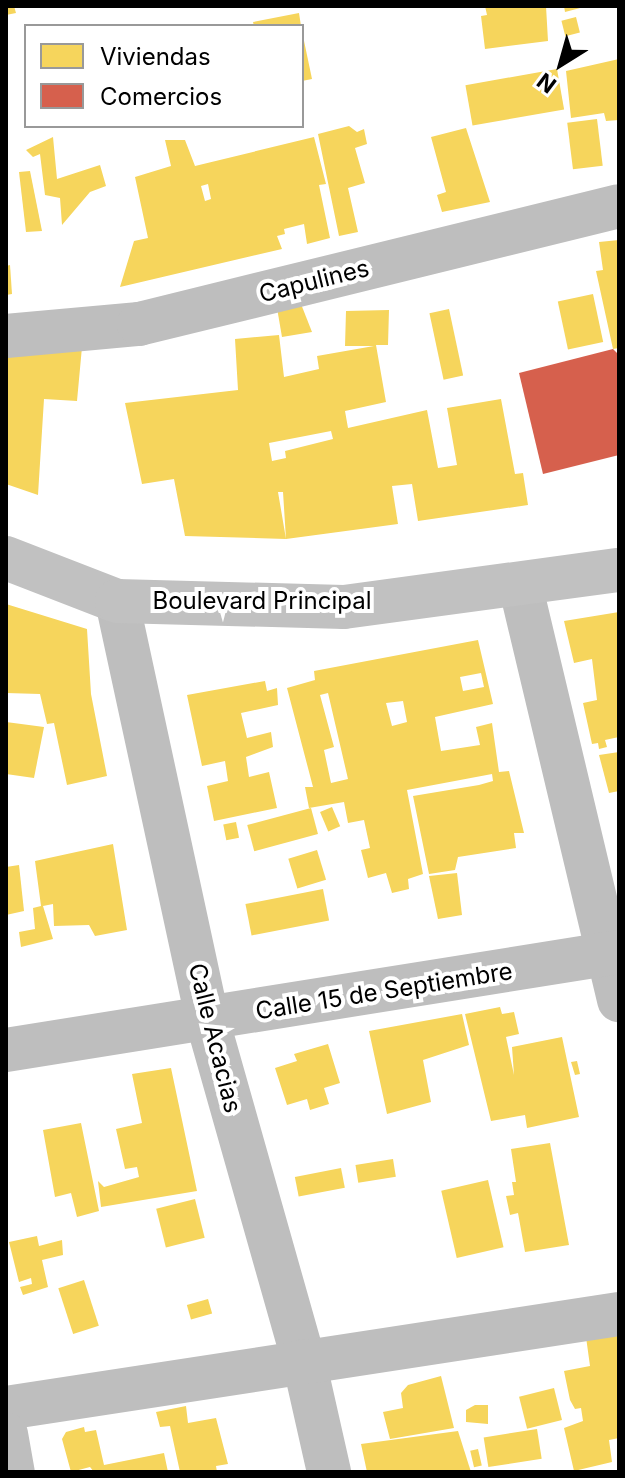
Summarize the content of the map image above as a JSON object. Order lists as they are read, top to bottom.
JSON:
{
  "streets": {
    "street": [
      "Capulines",
      "Boulevard Principal",
      "Calle 15 de Septiembre",
      "Calle Acacias"
    ]
  },
  "crossings": [
    ["Boulevard Principal", "Calle Acacias"],
    ["Calle 15 de Septiembre", "Calle Acacias"]
  ],
  "legend": ["Viviendas", "Comercios"],
  "north": "bottom left"
}
